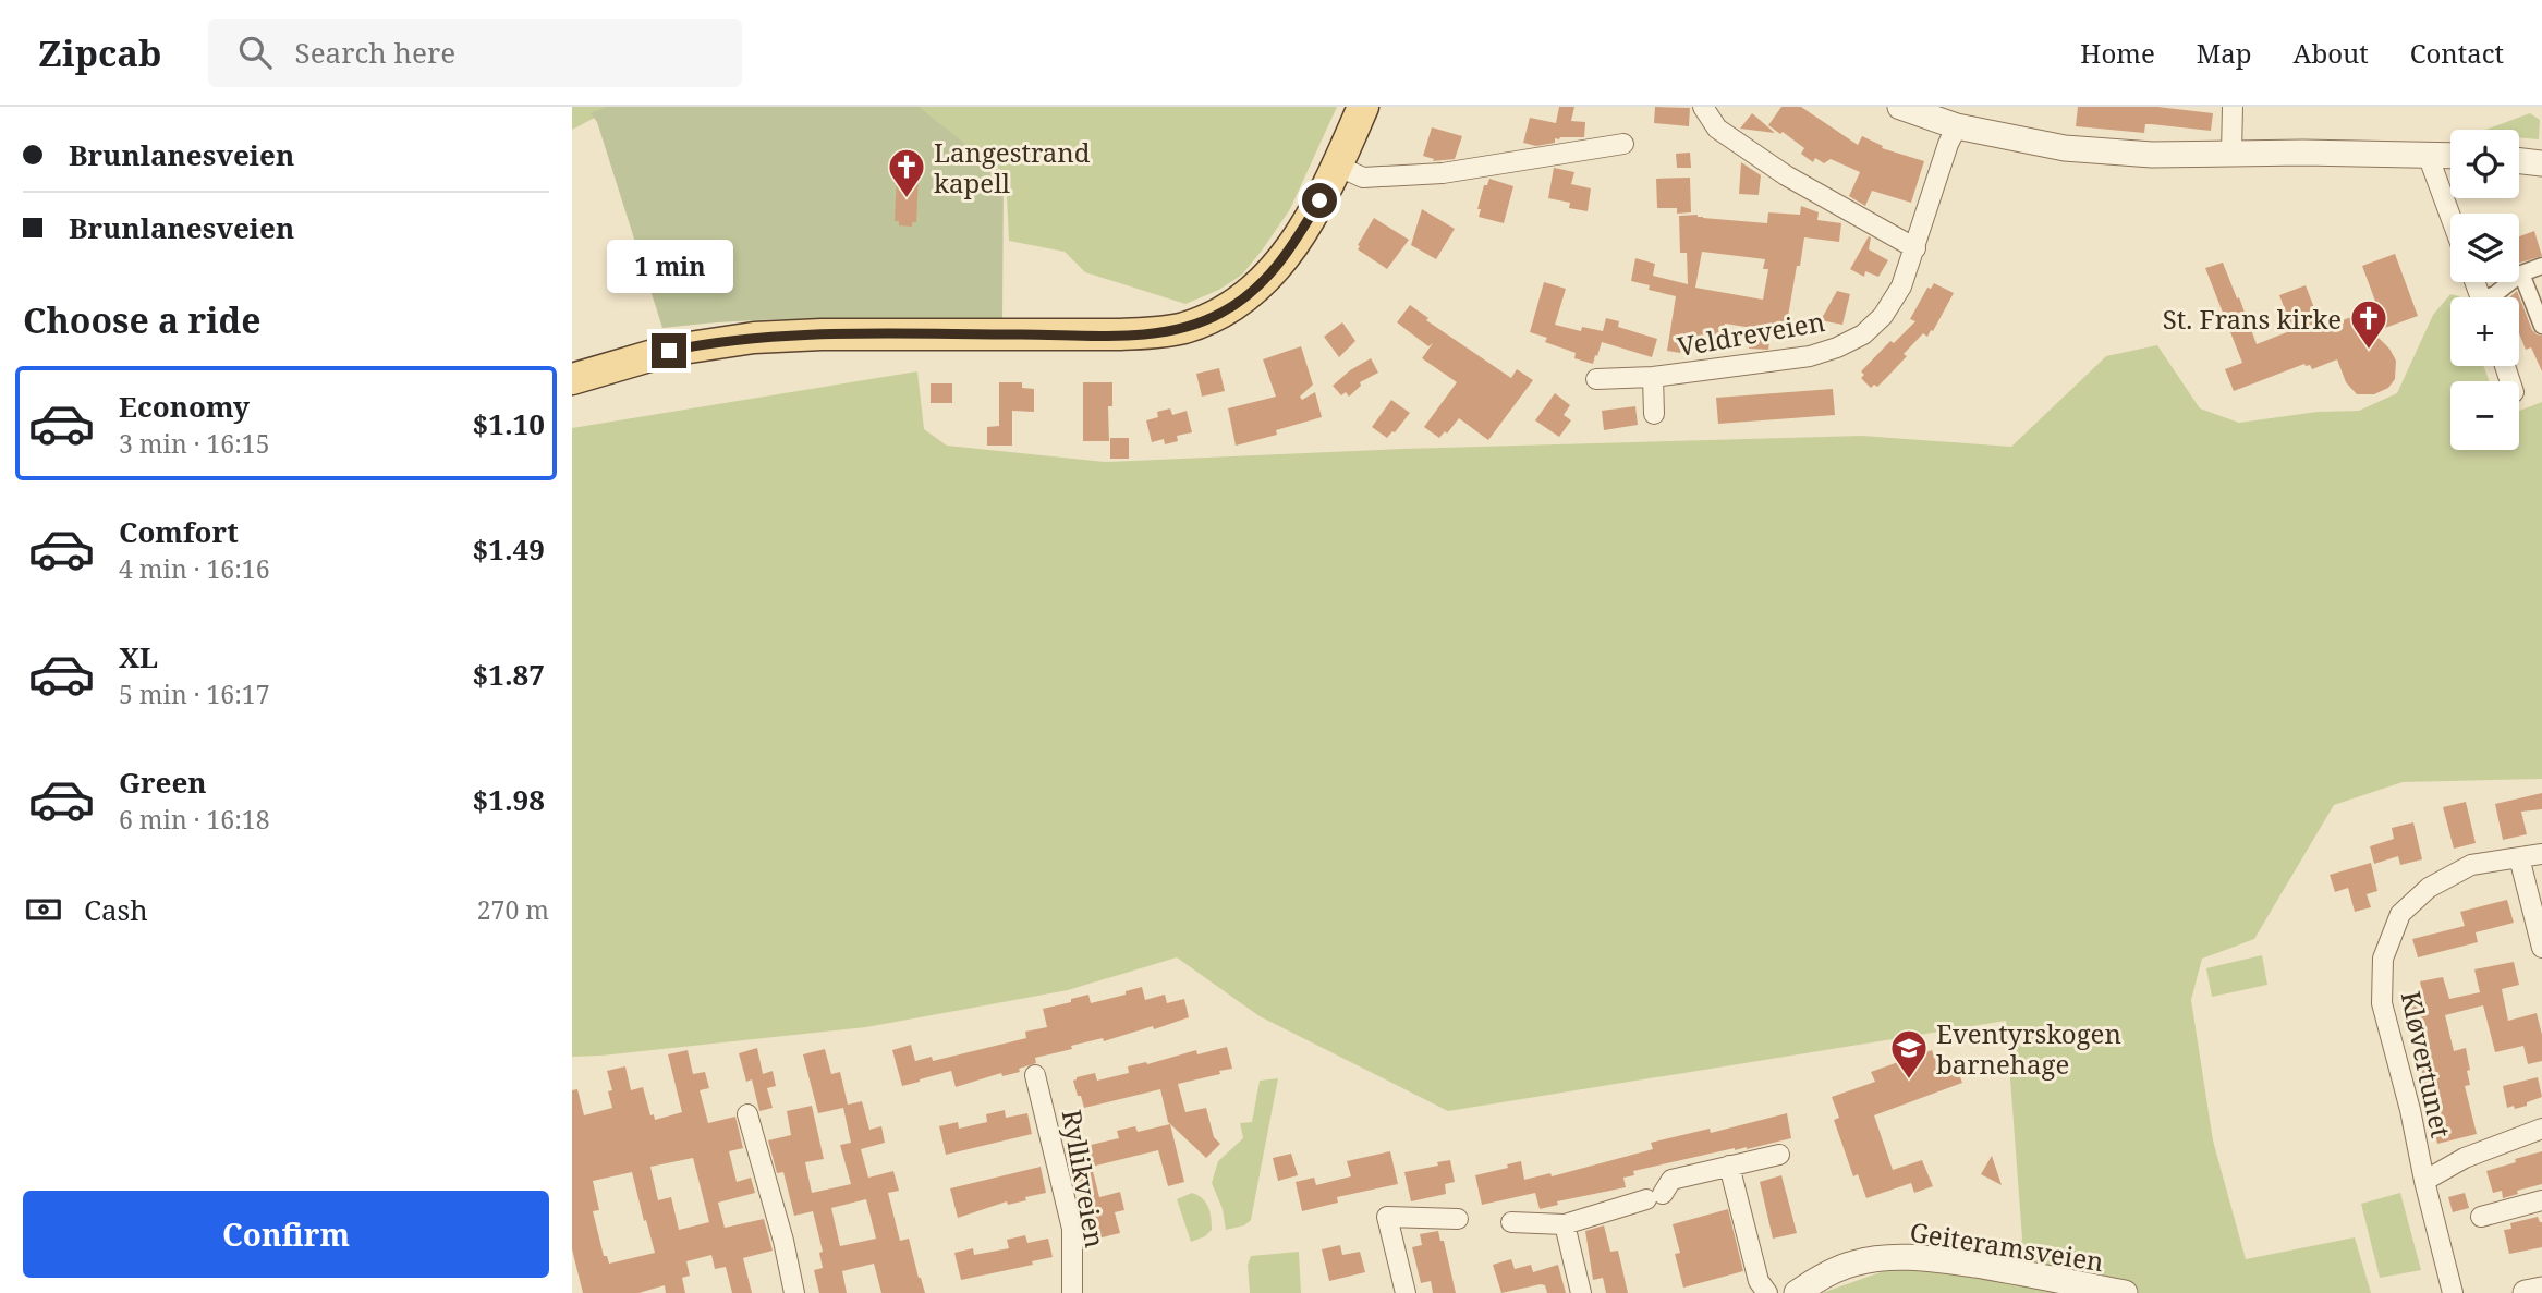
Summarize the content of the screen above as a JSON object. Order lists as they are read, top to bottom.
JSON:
{
  "streets": {
    "street": [
      "Veldreveien",
      "Kløvertunet",
      "Ryllikveien",
      "Geiteramsveien"
    ]
  },
  "places": {
    "church": ["Langestrand kapell", "St. Frans kirke"],
    "school or university": ["Eventyrskogen barnehage"]
  },
  "page": {
    "header": "Zipcab",
    "search": "Search here",
    "nav": [
      "Home",
      "Map",
      "About",
      "Contact"
    ],
    "banner": ["Brunlanesveien", "Brunlanesveien"],
    "map_buttons": ["+", "−"],
    "bubble": "1 min",
    "heading": "Choose a ride",
    "list": [
      {
        "name": "Economy",
        "note": "3 min · 16:15",
        "value": "$1.10"
      },
      {
        "name": "Comfort",
        "note": "4 min · 16:16",
        "value": "$1.49"
      },
      {
        "name": "XL",
        "note": "5 min · 16:17",
        "value": "$1.87"
      },
      {
        "name": "Green",
        "note": "6 min · 16:18",
        "value": "$1.98"
      }
    ],
    "pay": ["Cash", "270 m"],
    "buttons": "Confirm"
  }
}
